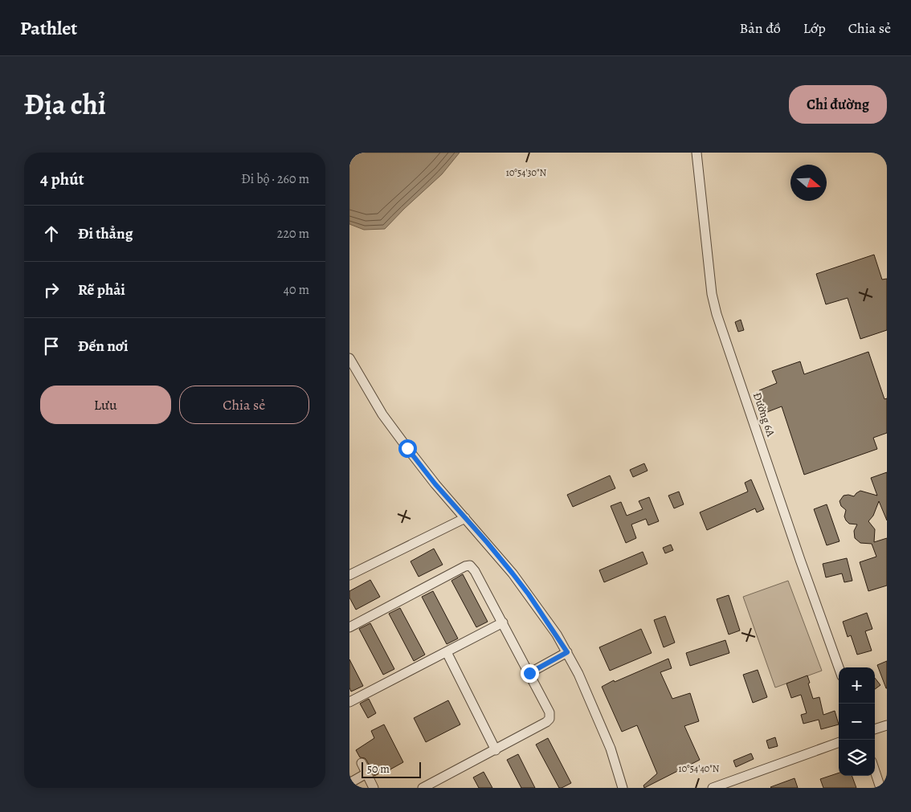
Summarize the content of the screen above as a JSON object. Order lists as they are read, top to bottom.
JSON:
{
  "streets": {
    "street": ["Đường 6A"]
  },
  "scale_bar": "50 m",
  "north": "right",
  "page": {
    "header": "Pathlet",
    "nav": ["Bản đồ", "Lớp", "Chia sẻ"],
    "title": "Địa chỉ",
    "buttons": [
      "Chỉ đường",
      ["Lưu", "Chia sẻ"]
    ],
    "heading": ["4 phút", "Đi bộ · 260 m"],
    "list": [
      ["Đi thẳng", "220 m"],
      ["Rẽ phải", "40 m"],
      "Đến nơi"
    ],
    "map_buttons": ["+", "−"],
    "scale": "50 m"
  },
  "coordinates": ["10°54'30\"N", "10°54'40\"N"]
}
